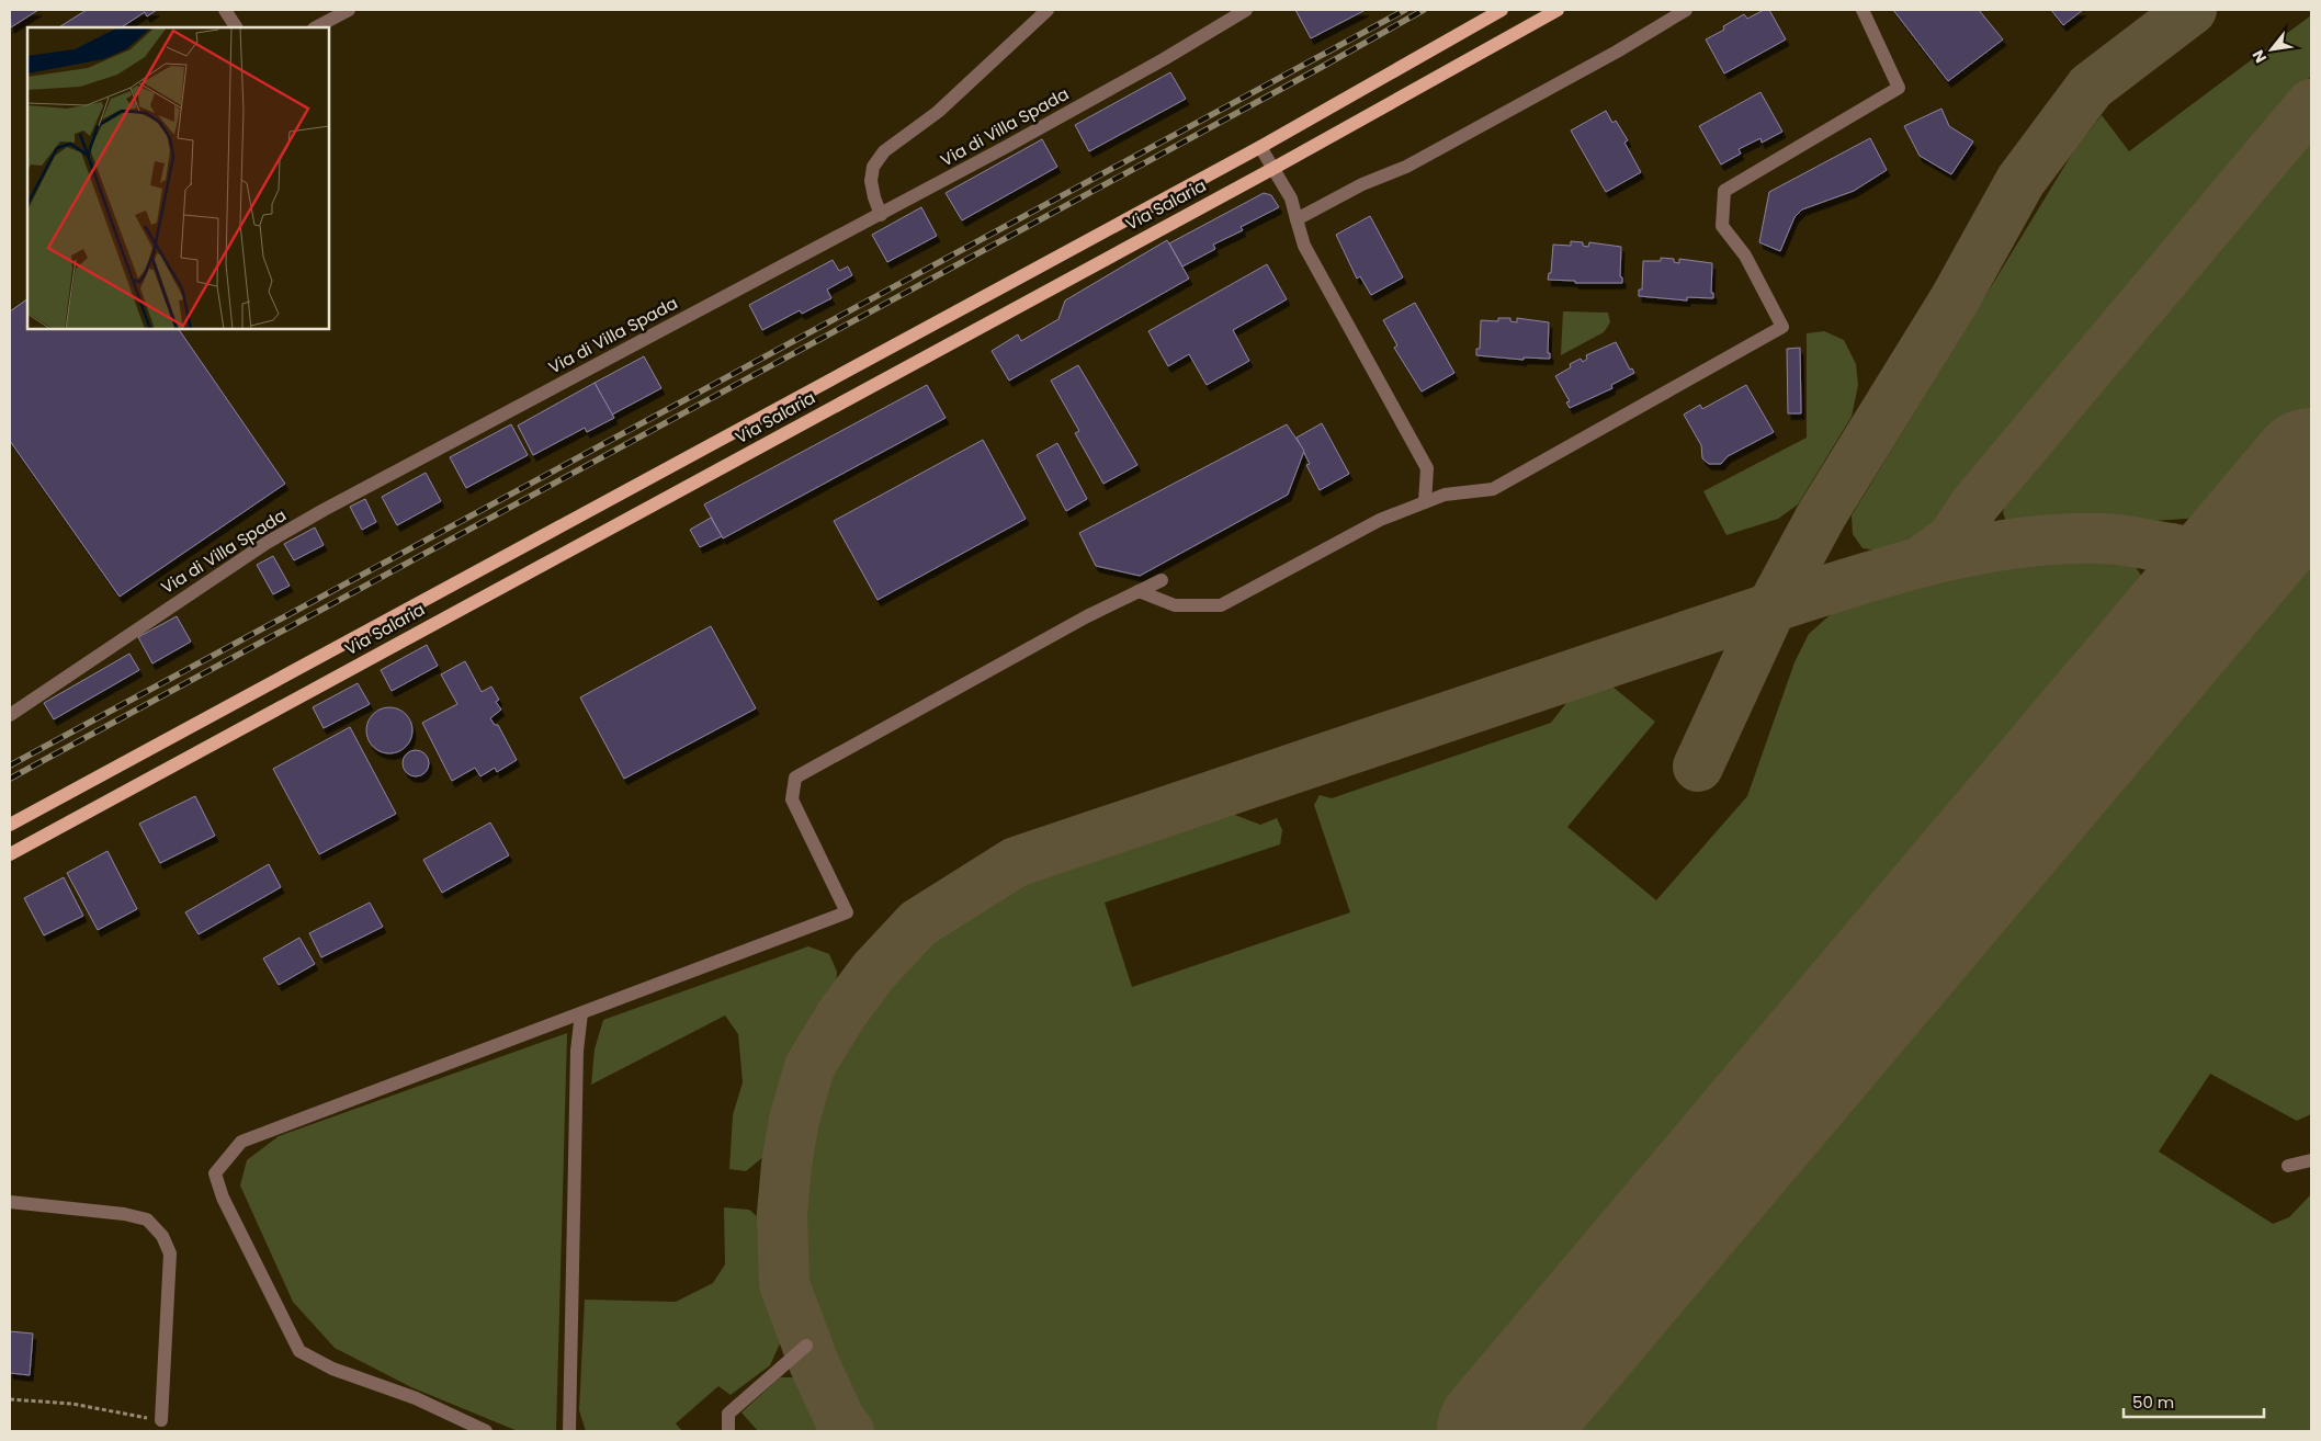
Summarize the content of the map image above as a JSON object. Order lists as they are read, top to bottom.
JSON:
{
  "streets": {
    "main road": ["Via Salaria"],
    "street": ["Via di Villa Spada"]
  },
  "scale_bar": "50 m",
  "north": "bottom left"
}
